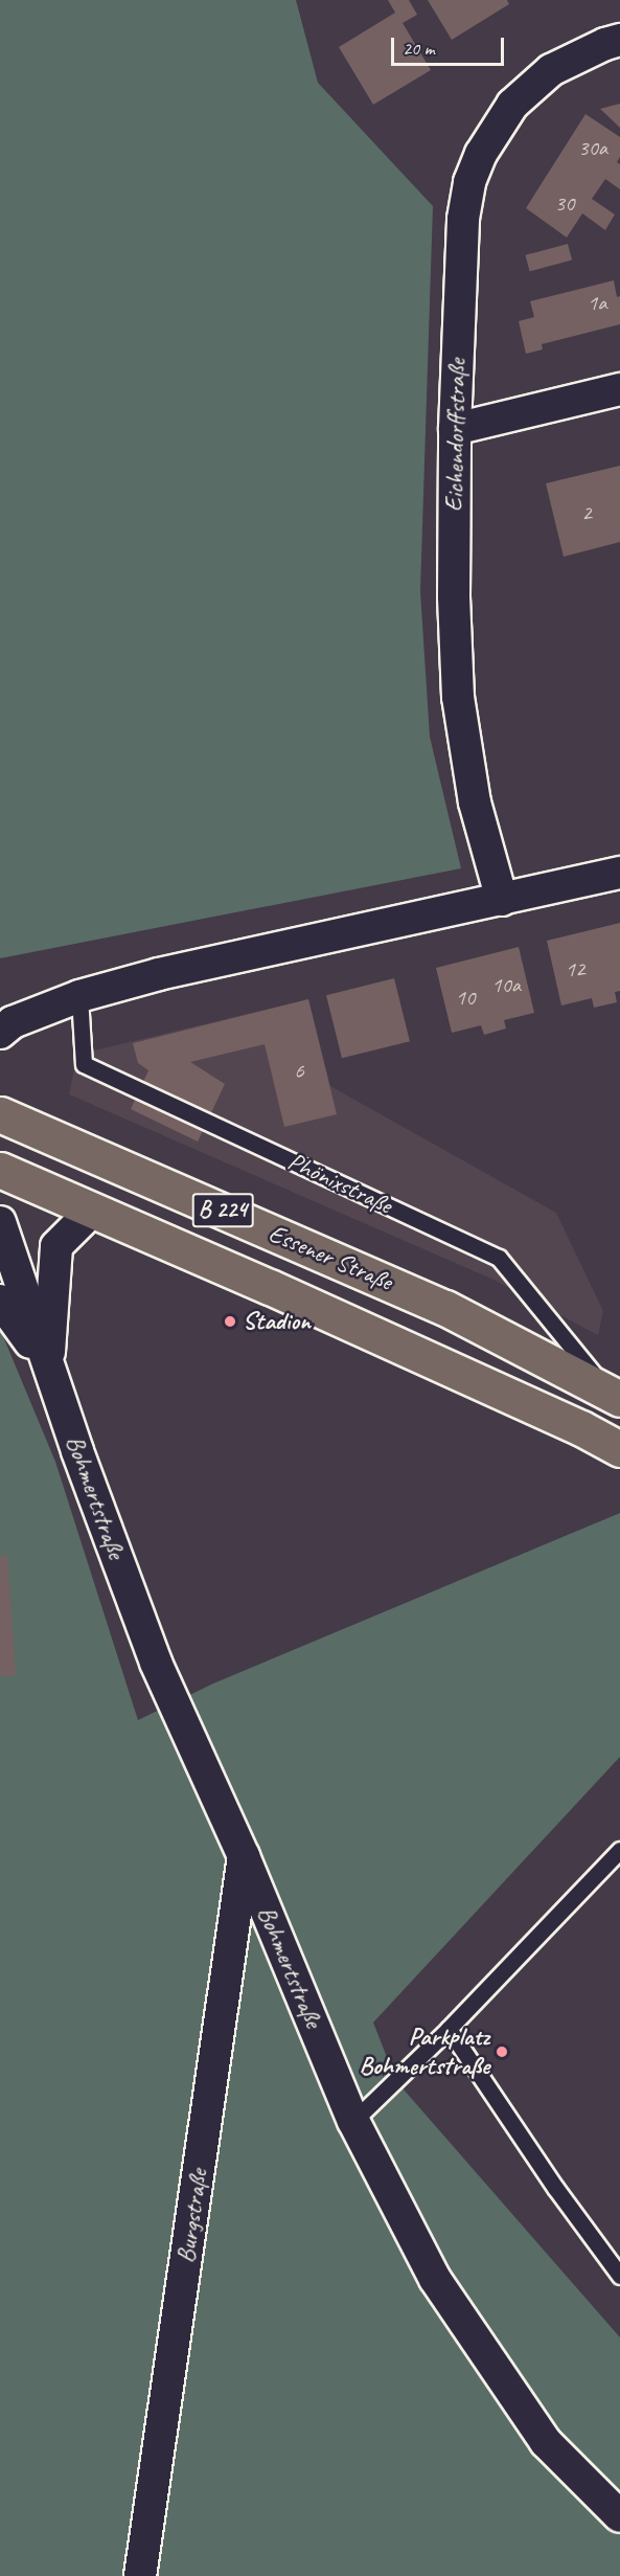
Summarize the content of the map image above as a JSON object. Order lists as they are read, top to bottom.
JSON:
{
  "streets": {
    "main road": ["B 224", "Essener Straße"],
    "street": ["Eichendorffstraße", "Bohmertstraße", "Burgstraße"],
    "lane": ["Phönixstraße"]
  },
  "crossings": [
    ["Phönixstraße", "Essener Straße"],
    ["Essener Straße", "Bohmertstraße"],
    ["Bohmertstraße", "Burgstraße"]
  ],
  "places": ["Stadion", "Parkplatz Bohmertstraße"],
  "house_numbers": [
    "30a",
    "30",
    "1a",
    "2",
    "12",
    "10a",
    "10",
    "6"
  ],
  "scale_bar": "20 m"
}
